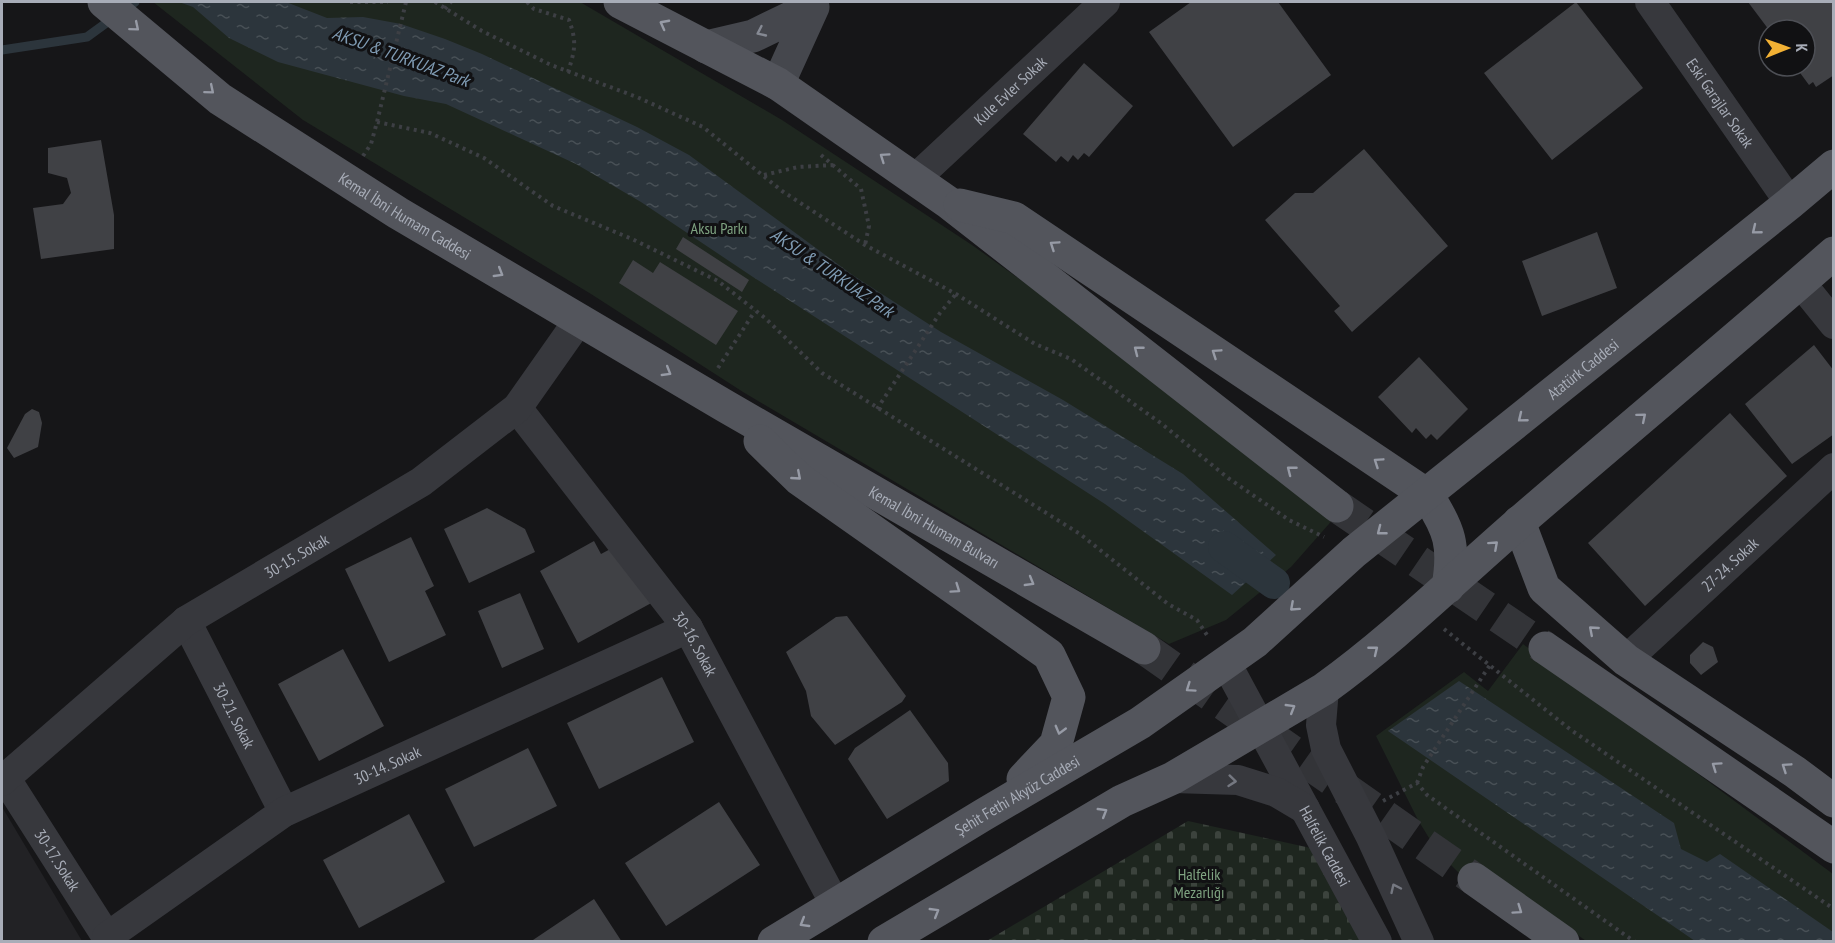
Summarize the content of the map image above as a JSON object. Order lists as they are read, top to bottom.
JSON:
{
  "streets": {
    "main road": [
      "Kemal İbni Humam Caddesi",
      "Atatürk Caddesi",
      "Kemal İbni Humam Bulvarı",
      "Şehit Fethi Akyüz Caddesi"
    ],
    "street": [
      "Kule Evler Sokak",
      "Eski Garajlar Sokak",
      "30-15. Sokak",
      "27-24. Sokak",
      "30-16. Sokak",
      "30-21. Sokak",
      "30-14. Sokak",
      "Halfelik Caddesi",
      "30-17. Sokak"
    ]
  },
  "crossings": [
    ["Eski Garajlar Sokak", "Atatürk Caddesi"],
    ["Kemal İbni Humam Caddesi", "Kemal İbni Humam Bulvarı"],
    ["Kemal İbni Humam Caddesi", "30-15. Sokak"],
    ["Atatürk Caddesi", "Şehit Fethi Akyüz Caddesi"],
    ["30-15. Sokak", "30-16. Sokak"],
    ["30-15. Sokak", "30-21. Sokak"],
    ["30-15. Sokak", "30-17. Sokak"],
    ["30-16. Sokak", "30-14. Sokak"],
    ["30-16. Sokak", "Şehit Fethi Akyüz Caddesi"],
    ["30-21. Sokak", "30-14. Sokak"],
    ["30-14. Sokak", "30-17. Sokak"]
  ],
  "one_way": ["Kemal İbni Humam Caddesi", "Halfelik Caddesi"],
  "water": ["AKSU & TURKUAZ Park"],
  "parks": ["Aksu Parkı", "Halfelik Mezarlığı"],
  "north": "right"
}
